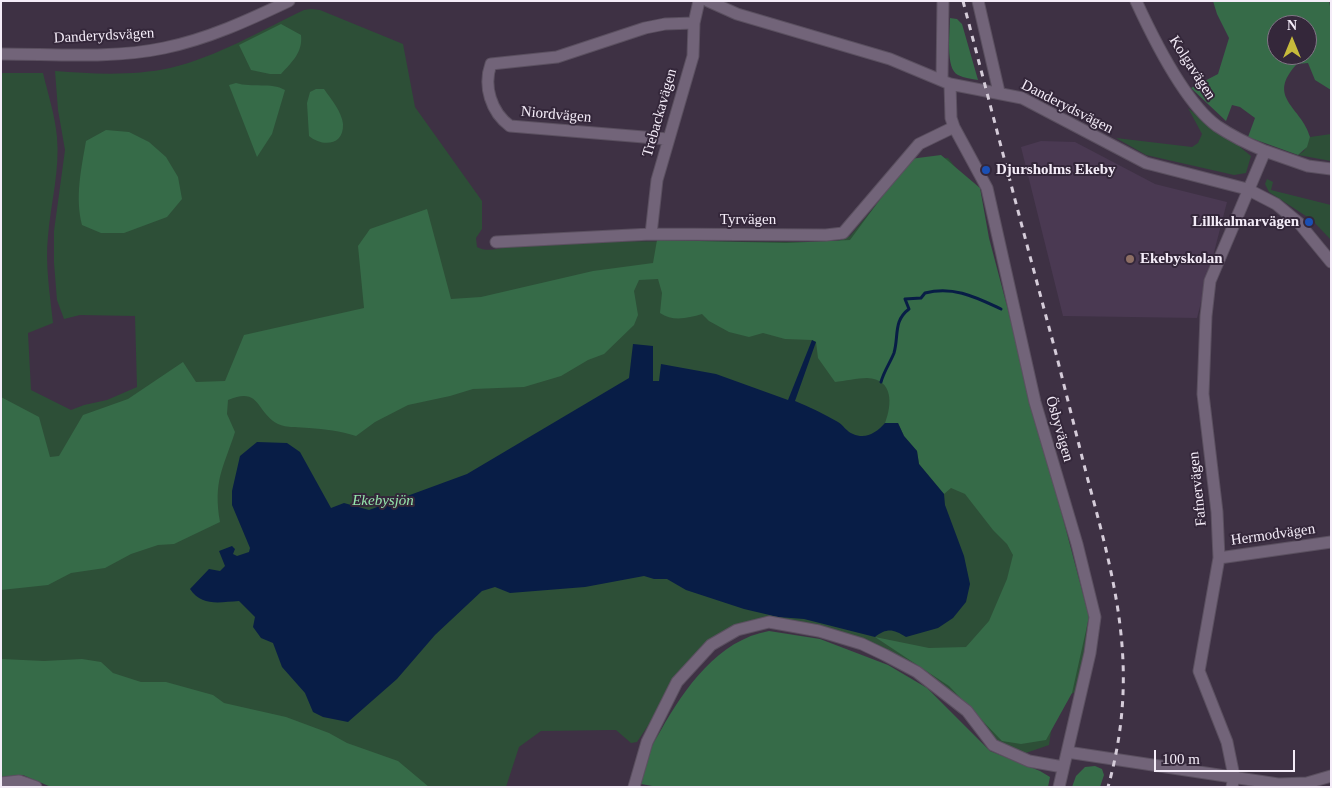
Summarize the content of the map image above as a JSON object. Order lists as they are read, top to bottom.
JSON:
{
  "streets": {
    "street": [
      "Danderydsvägen",
      "Kolgavägen",
      "Trebackavägen",
      "Niordvägen",
      "Tyrvägen",
      "Ösbyvägen",
      "Fafnervägen",
      "Hermodvägen"
    ]
  },
  "crossings": [
    ["Danderydsvägen", "Ösbyvägen"],
    ["Danderydsvägen", "Fafnervägen"],
    ["Trebackavägen", "Niordvägen"],
    ["Trebackavägen", "Tyrvägen"],
    ["Tyrvägen", "Ösbyvägen"],
    ["Fafnervägen", "Hermodvägen"]
  ],
  "parks": ["Ekebysjön"],
  "places": ["Djursholms Ekeby", "Lillkalmarvägen", "Ekebyskolan"],
  "scale_bar": "100 m",
  "north": "top"
}
